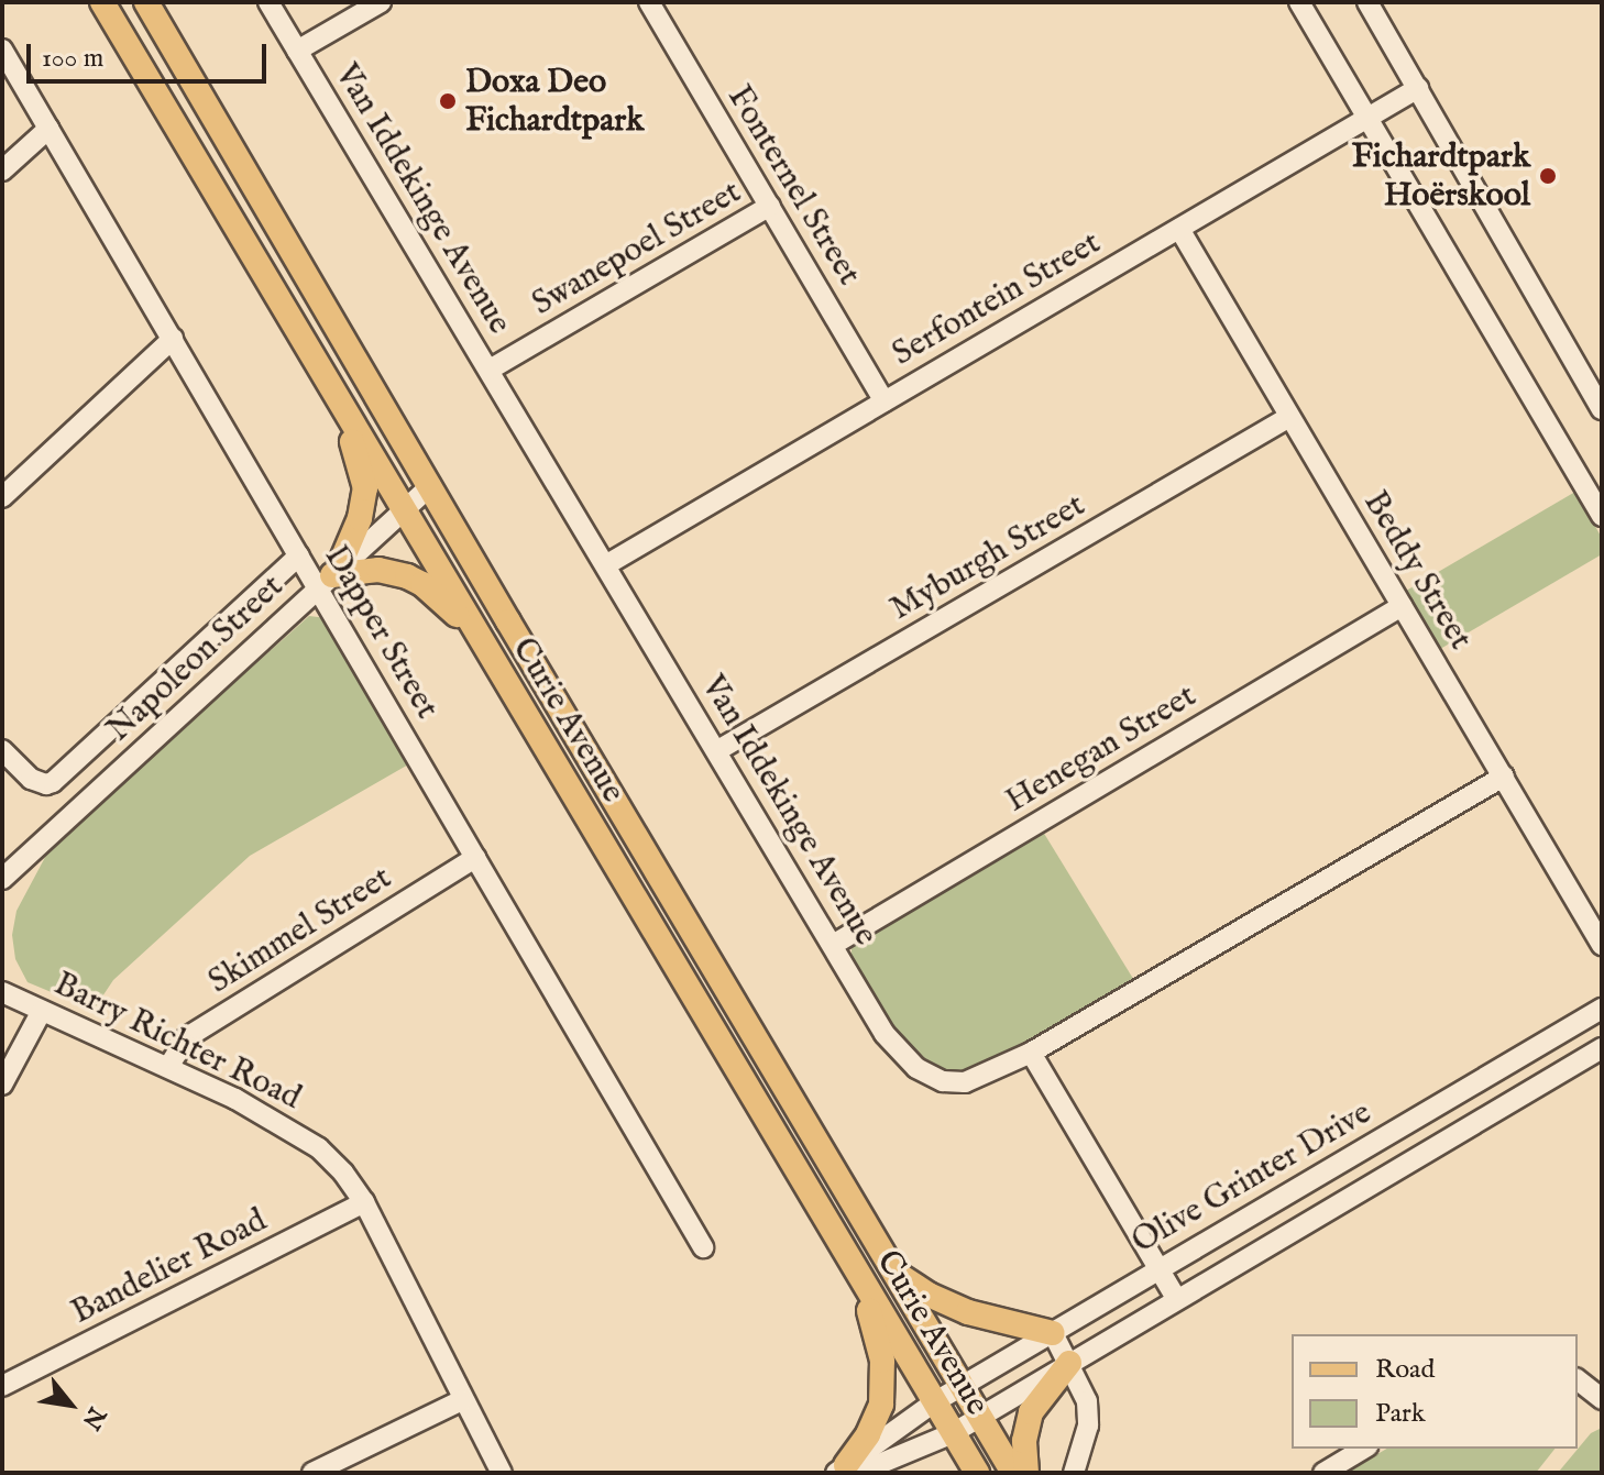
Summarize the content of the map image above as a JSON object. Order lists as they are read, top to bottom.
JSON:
{
  "streets": {
    "main road": ["Curie Avenue"],
    "street": [
      "Fonternel Street",
      "Van Iddekinge Avenue",
      "Swanepoel Street",
      "Serfontein Street",
      "Myburgh Street",
      "Beddy Street",
      "Dapper Street",
      "Napoleon Street",
      "Henegan Street",
      "Skimmel Street",
      "Barry Richter Road",
      "Olive Grinter Drive",
      "Bandelier Road"
    ]
  },
  "crossings": [
    ["Fonternel Street", "Swanepoel Street"],
    ["Fonternel Street", "Serfontein Street"],
    ["Van Iddekinge Avenue", "Swanepoel Street"],
    ["Van Iddekinge Avenue", "Serfontein Street"],
    ["Van Iddekinge Avenue", "Myburgh Street"],
    ["Van Iddekinge Avenue", "Beddy Street"],
    ["Van Iddekinge Avenue", "Henegan Street"],
    ["Serfontein Street", "Beddy Street"],
    ["Myburgh Street", "Beddy Street"],
    ["Beddy Street", "Henegan Street"],
    ["Dapper Street", "Napoleon Street"],
    ["Dapper Street", "Skimmel Street"],
    ["Napoleon Street", "Curie Avenue"],
    ["Curie Avenue", "Olive Grinter Drive"],
    ["Skimmel Street", "Barry Richter Road"],
    ["Barry Richter Road", "Bandelier Road"]
  ],
  "places": ["Doxa Deo Fichardtpark", "Fichardtpark Hoërskool"],
  "legend": ["Road", "Park"],
  "scale_bar": "100 m",
  "north": "bottom right"
}
